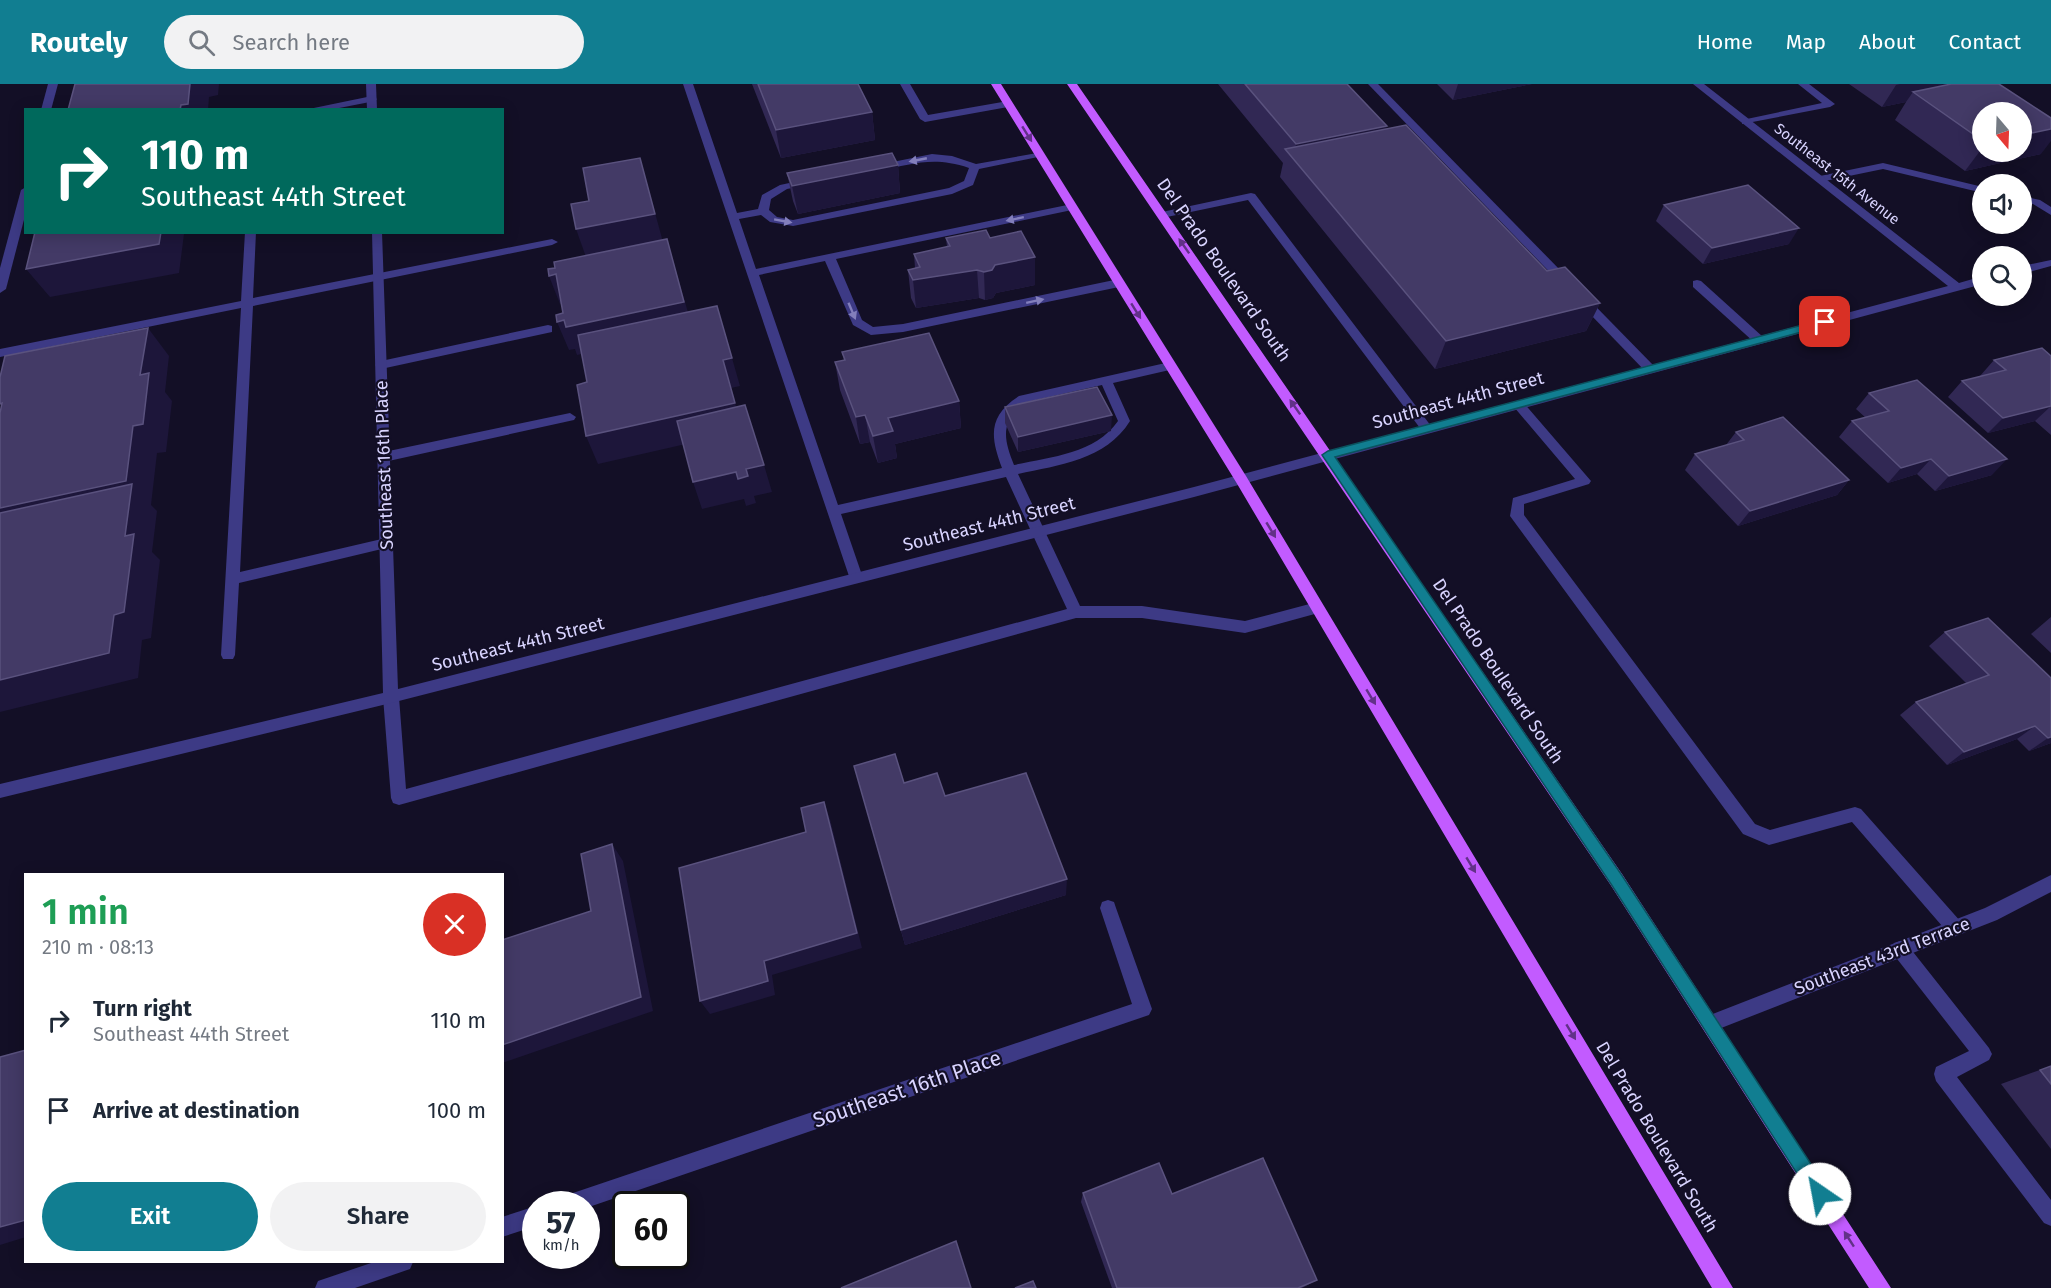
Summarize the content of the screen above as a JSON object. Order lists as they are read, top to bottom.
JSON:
{
  "streets": {
    "main road": ["Del Prado Boulevard South"],
    "street": [
      "Southeast 15th Avenue",
      "Southeast 44th Street",
      "Southeast 16th Place",
      "Southeast 43rd Terrace"
    ]
  },
  "crossings": [
    ["Southeast 15th Avenue", "Southeast 44th Street"],
    ["Del Prado Boulevard South", "Southeast 44th Street"],
    ["Del Prado Boulevard South", "Southeast 43rd Terrace"],
    ["Southeast 44th Street", "Southeast 16th Place"]
  ],
  "north": "bottom",
  "page": {
    "header": "Routely",
    "search": "Search here",
    "nav": [
      "Home",
      "Map",
      "About",
      "Contact"
    ],
    "turn": ["110 m", "Southeast 44th Street"],
    "heading": ["1 min", "210 m · 08:13"],
    "list": [
      {
        "name": "Turn right",
        "note": "Southeast 44th Street",
        "value": "110 m"
      },
      {
        "name": "Arrive at destination",
        "value": "100 m"
      }
    ],
    "buttons": ["Exit", "Share"],
    "speed": "57 km/h",
    "limit": "60"
  }
}
